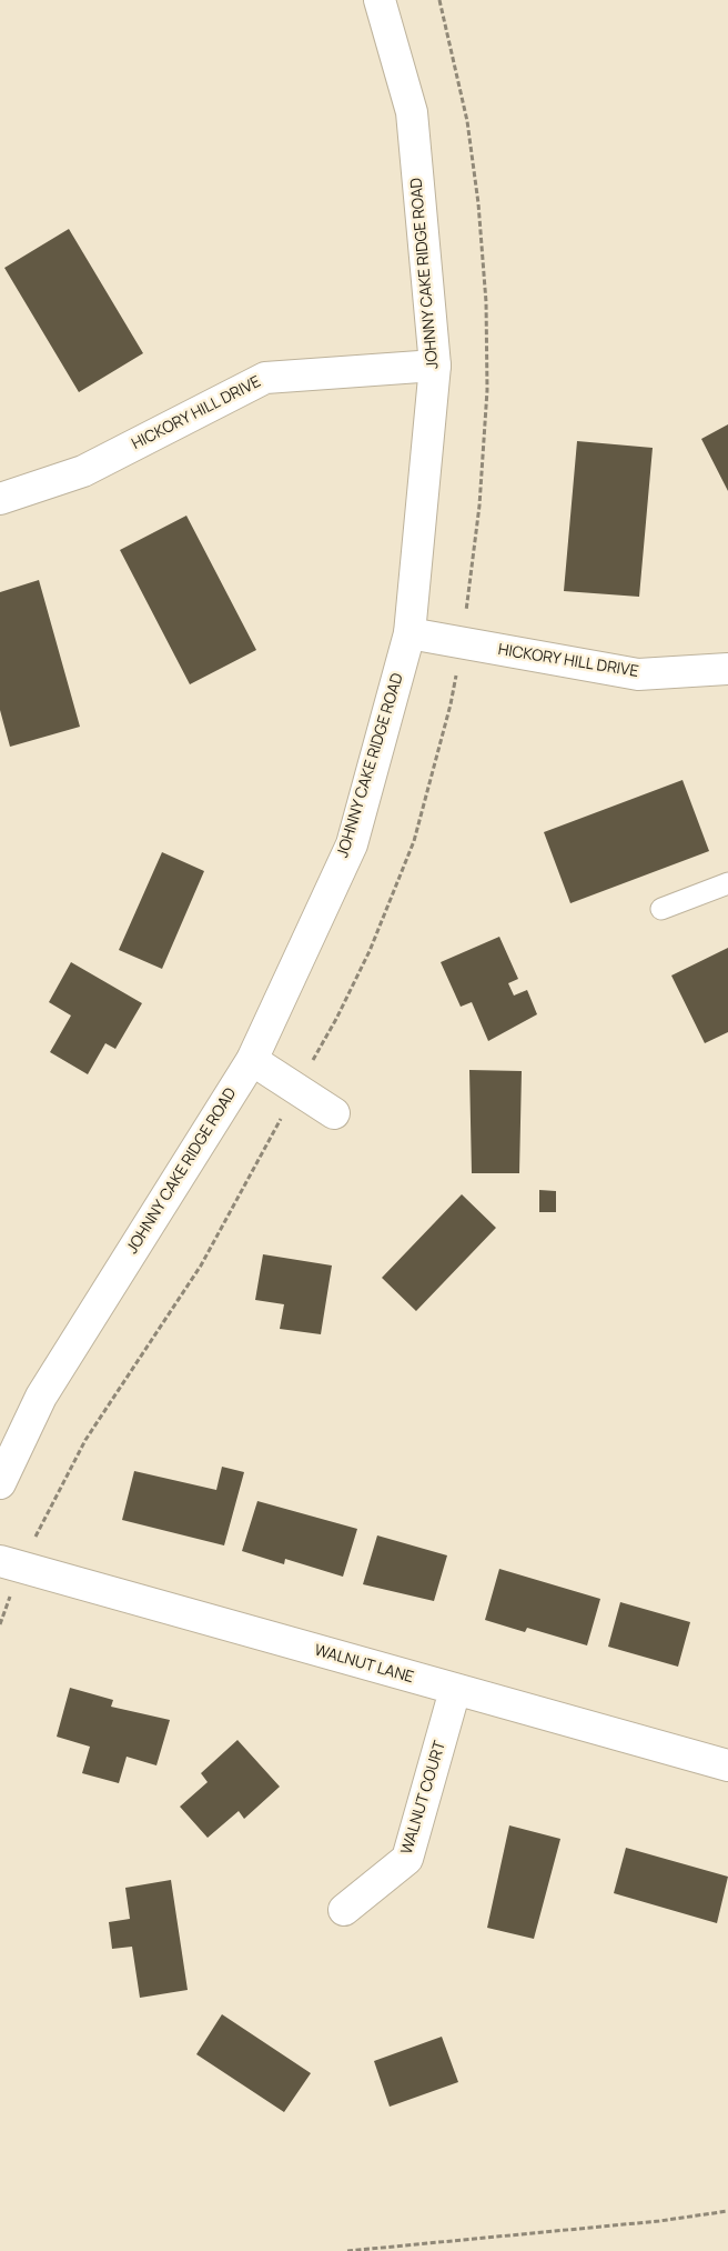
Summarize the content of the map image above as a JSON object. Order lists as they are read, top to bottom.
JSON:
{
  "streets": {
    "street": [
      "JOHNNY CAKE RIDGE ROAD",
      "HICKORY HILL DRIVE",
      "WALNUT LANE",
      "WALNUT COURT"
    ]
  },
  "crossings": [
    ["JOHNNY CAKE RIDGE ROAD", "HICKORY HILL DRIVE"],
    ["WALNUT LANE", "WALNUT COURT"]
  ]
}
